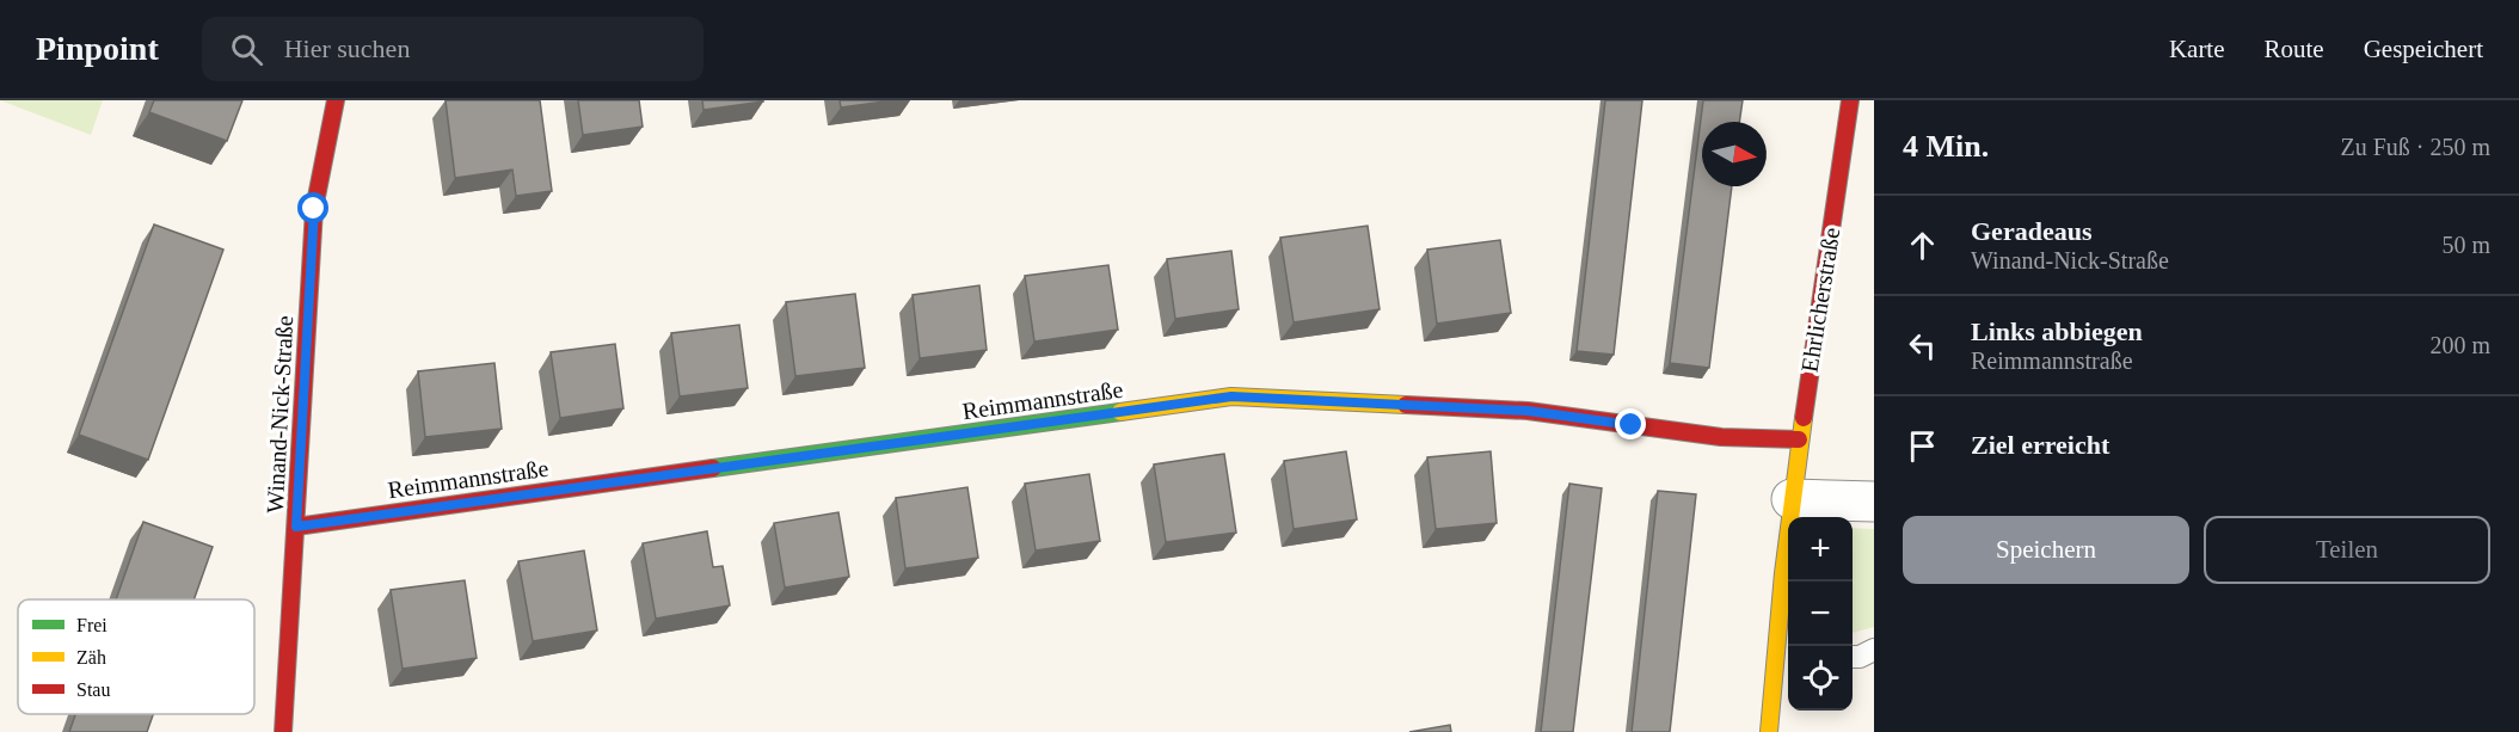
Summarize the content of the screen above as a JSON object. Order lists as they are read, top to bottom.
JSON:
{
  "streets": {
    "street": ["Ehrlicherstraße", "Reimmannstraße", "Winand-Nick-Straße"]
  },
  "crossings": [
    ["Ehrlicherstraße", "Reimmannstraße"],
    ["Reimmannstraße", "Winand-Nick-Straße"]
  ],
  "legend": ["Frei", "Zäh", "Stau"],
  "north": "right",
  "page": {
    "header": "Pinpoint",
    "search": "Hier suchen",
    "nav": ["Karte", "Route", "Gespeichert"],
    "heading": ["4 Min.", "Zu Fuß · 250 m"],
    "list": [
      ["Geradeaus", "Winand-Nick-Straße", "50 m"],
      ["Links abbiegen", "Reimmannstraße", "200 m"],
      "Ziel erreicht"
    ],
    "buttons": ["Speichern", "Teilen"],
    "map_buttons": ["+", "−"]
  }
}
